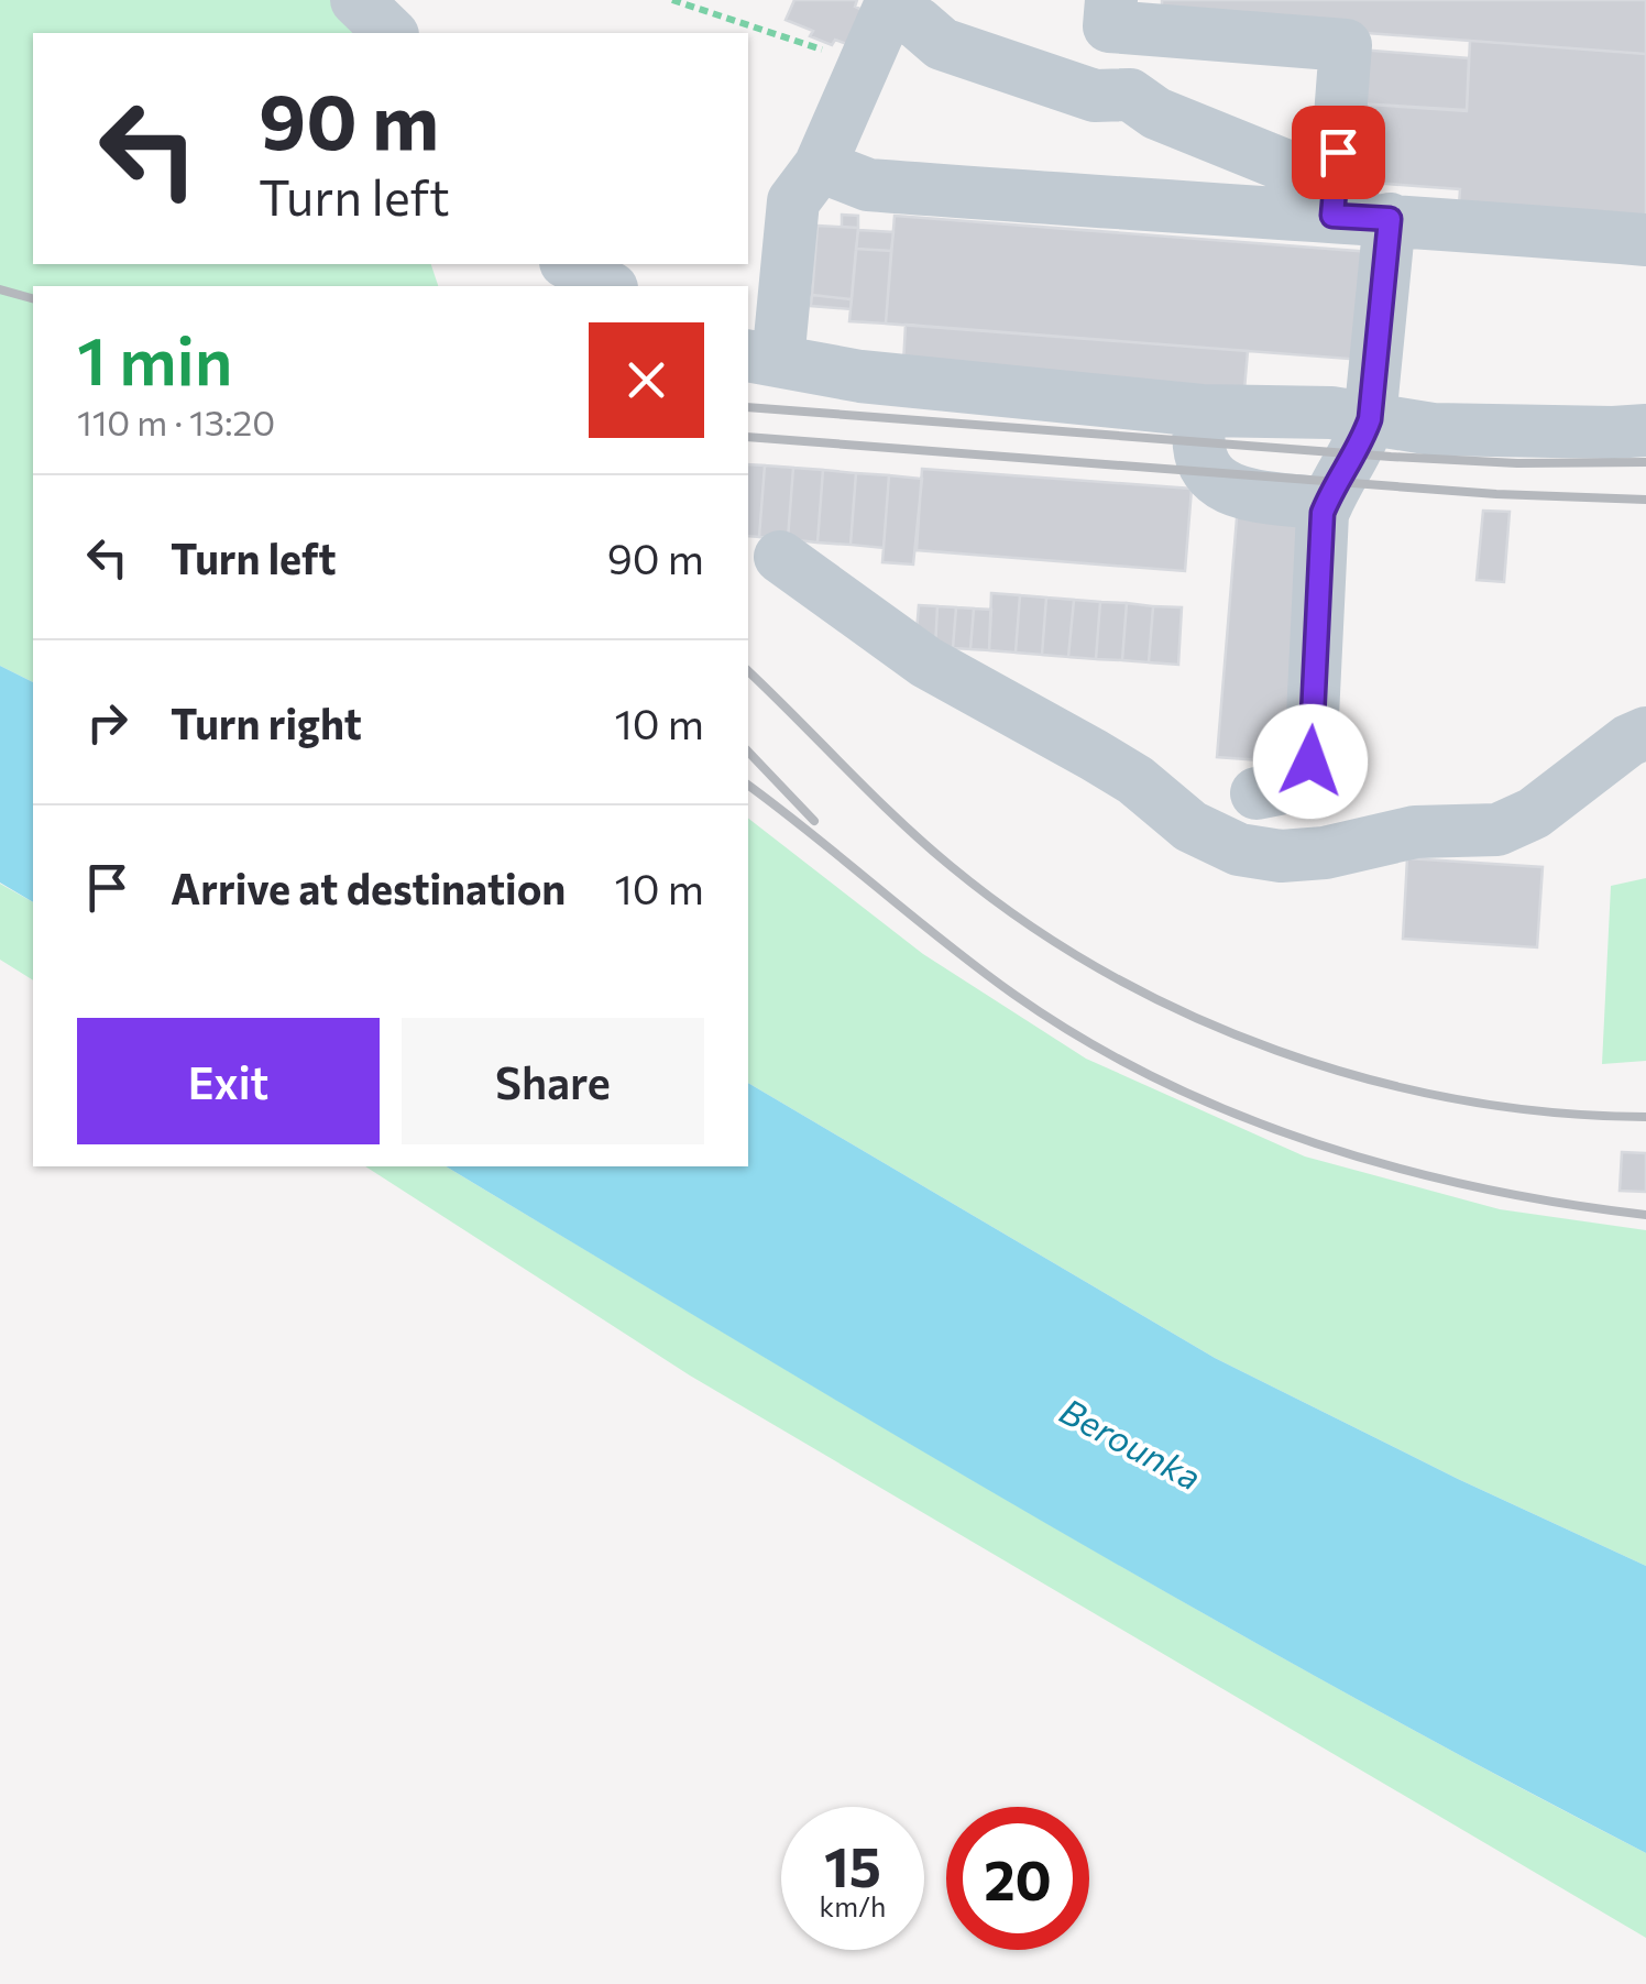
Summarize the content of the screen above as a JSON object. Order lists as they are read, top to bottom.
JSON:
{
  "water": ["Berounka"],
  "page": {
    "turn": ["90 m", "Turn left"],
    "heading": ["1 min", "110 m · 13:20"],
    "list": [
      {
        "name": "Turn left",
        "value": "90 m"
      },
      {
        "name": "Turn right",
        "value": "10 m"
      },
      {
        "name": "Arrive at destination",
        "value": "10 m"
      }
    ],
    "buttons": ["Exit", "Share"],
    "speed": "15 km/h",
    "limit": "20"
  }
}
